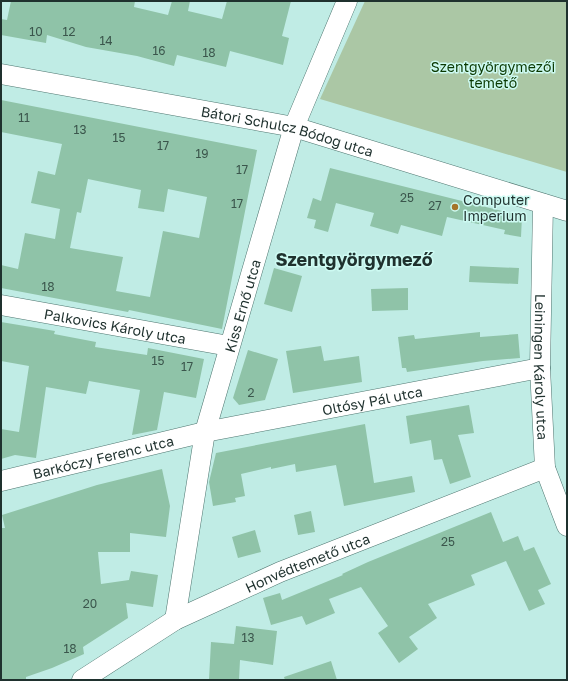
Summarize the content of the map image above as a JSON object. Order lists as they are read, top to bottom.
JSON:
{
  "streets": {
    "street": [
      "Bátori Schulcz Bódog utca",
      "Kiss Ernő utca",
      "Palkovics Károly utca",
      "Leiningen Károly utca",
      "Oltósy Pál utca",
      "Barkóczy Ferenc utca",
      "Honvédtemető utca"
    ]
  },
  "crossings": [
    ["Bátori Schulcz Bódog utca", "Kiss Ernő utca"],
    ["Bátori Schulcz Bódog utca", "Leiningen Károly utca"],
    ["Kiss Ernő utca", "Palkovics Károly utca"],
    ["Kiss Ernő utca", "Oltósy Pál utca"],
    ["Kiss Ernő utca", "Barkóczy Ferenc utca"],
    ["Kiss Ernő utca", "Honvédtemető utca"],
    ["Leiningen Károly utca", "Oltósy Pál utca"],
    ["Leiningen Károly utca", "Honvédtemető utca"],
    ["Oltósy Pál utca", "Barkóczy Ferenc utca"]
  ],
  "districts": ["Szentgyörgymező"],
  "parks": ["Szentgyörgymezői temető"],
  "places": ["Computer Imperium"],
  "house_numbers": [
    "10",
    "12",
    "14",
    "16",
    "18",
    "11",
    "13",
    "15",
    "17",
    "19",
    "17",
    "25",
    "17",
    "27",
    "18",
    "15",
    "17",
    "2",
    "25",
    "20",
    "13",
    "18"
  ]
}
